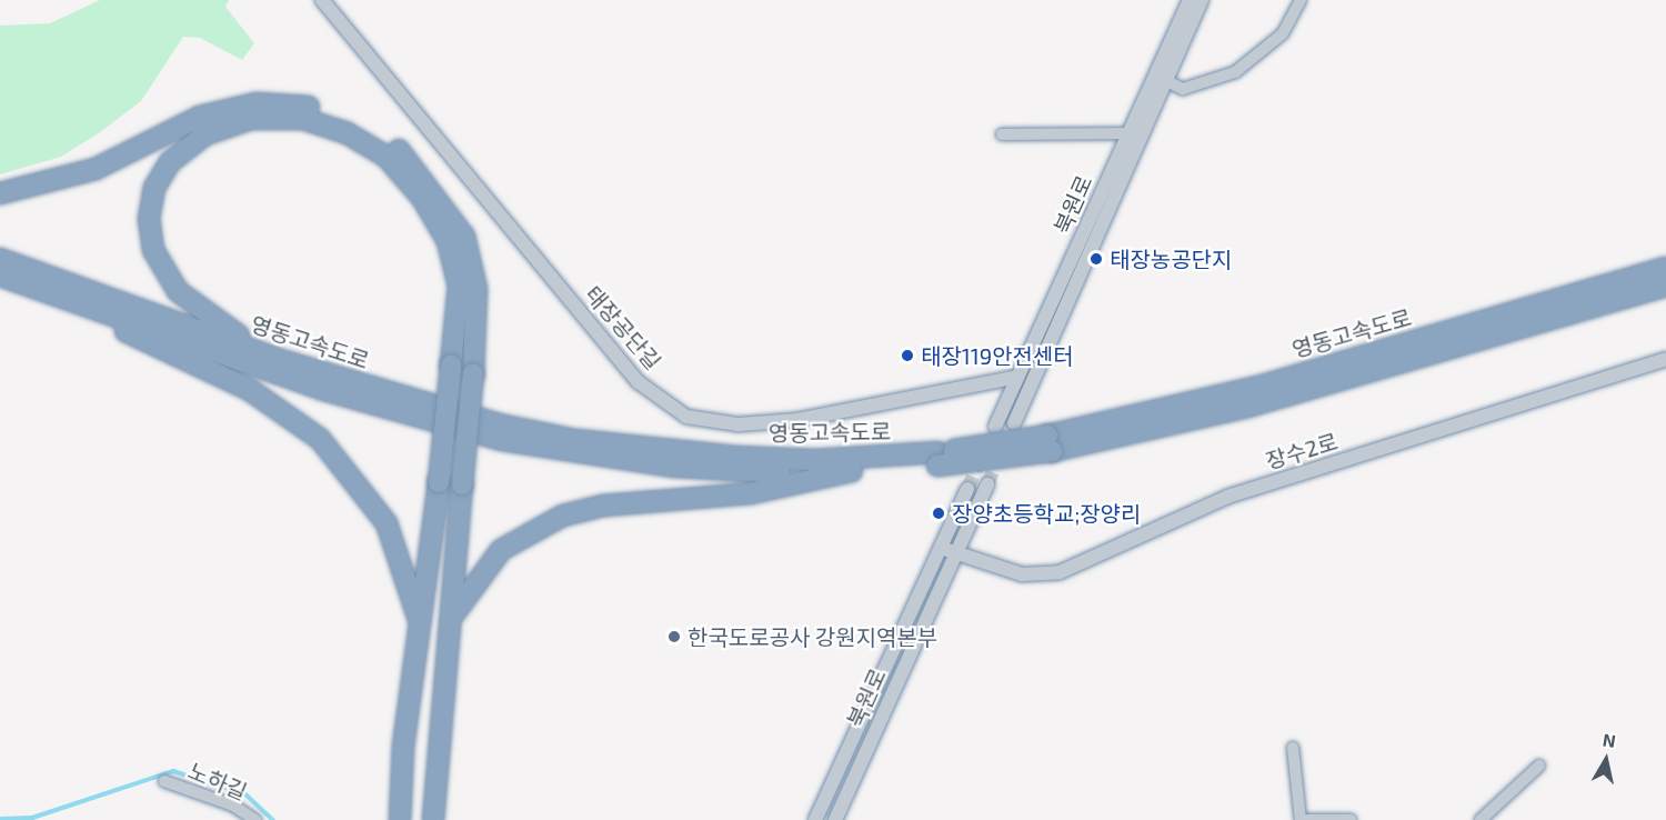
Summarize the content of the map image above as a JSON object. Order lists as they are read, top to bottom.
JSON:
{
  "streets": {
    "highway": ["영동고속도로"],
    "street": [
      "북원로",
      "태장공단길",
      "장수2로",
      "노하길"
    ]
  },
  "crossings": [
    ["북원로", "태장공단길"],
    ["북원로", "장수2로"]
  ],
  "places": [
    "태장농공단지",
    "태장119안전센터",
    "장양초등학교;장양리",
    "한국도로공사 강원지역본부"
  ],
  "north": "top"
}
